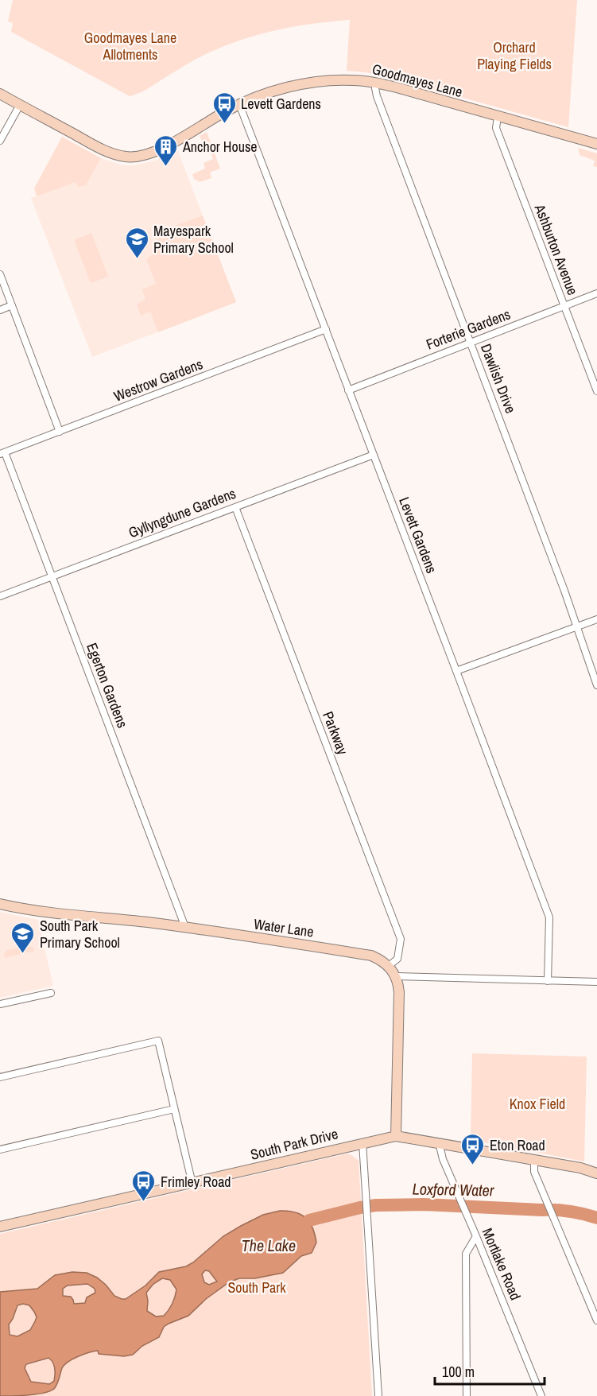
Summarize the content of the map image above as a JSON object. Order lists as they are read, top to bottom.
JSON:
{
  "streets": {
    "street": [
      "Goodmayes Lane",
      "Ashburton Avenue",
      "Forterie Gardens",
      "Dawlish Drive",
      "Westrow Gardens",
      "Gyllyngdune Gardens",
      "Levett Gardens",
      "Egerton Gardens",
      "Parkway",
      "Water Lane",
      "South Park Drive",
      "Mortlake Road"
    ]
  },
  "crossings": [
    ["Goodmayes Lane", "Ashburton Avenue"],
    ["Goodmayes Lane", "Dawlish Drive"],
    ["Goodmayes Lane", "Levett Gardens"],
    ["Ashburton Avenue", "Forterie Gardens"],
    ["Forterie Gardens", "Dawlish Drive"],
    ["Forterie Gardens", "Levett Gardens"],
    ["Westrow Gardens", "Levett Gardens"],
    ["Westrow Gardens", "Egerton Gardens"],
    ["Gyllyngdune Gardens", "Levett Gardens"],
    ["Gyllyngdune Gardens", "Egerton Gardens"],
    ["Gyllyngdune Gardens", "Parkway"],
    ["Egerton Gardens", "Water Lane"],
    ["Parkway", "Water Lane"],
    ["Water Lane", "South Park Drive"],
    ["South Park Drive", "Mortlake Road"]
  ],
  "water": ["Loxford Water", "The Lake"],
  "parks": [
    "Goodmayes Lane Allotments",
    "Orchard Playing Fields",
    "Knox Field",
    "South Park"
  ],
  "places": {
    "bus stop": ["Levett Gardens", "Eton Road", "Frimley Road"],
    "building": ["Anchor House"],
    "school or university": ["Mayespark Primary School", "South Park Primary School"]
  },
  "scale_bar": "100 m"
}
